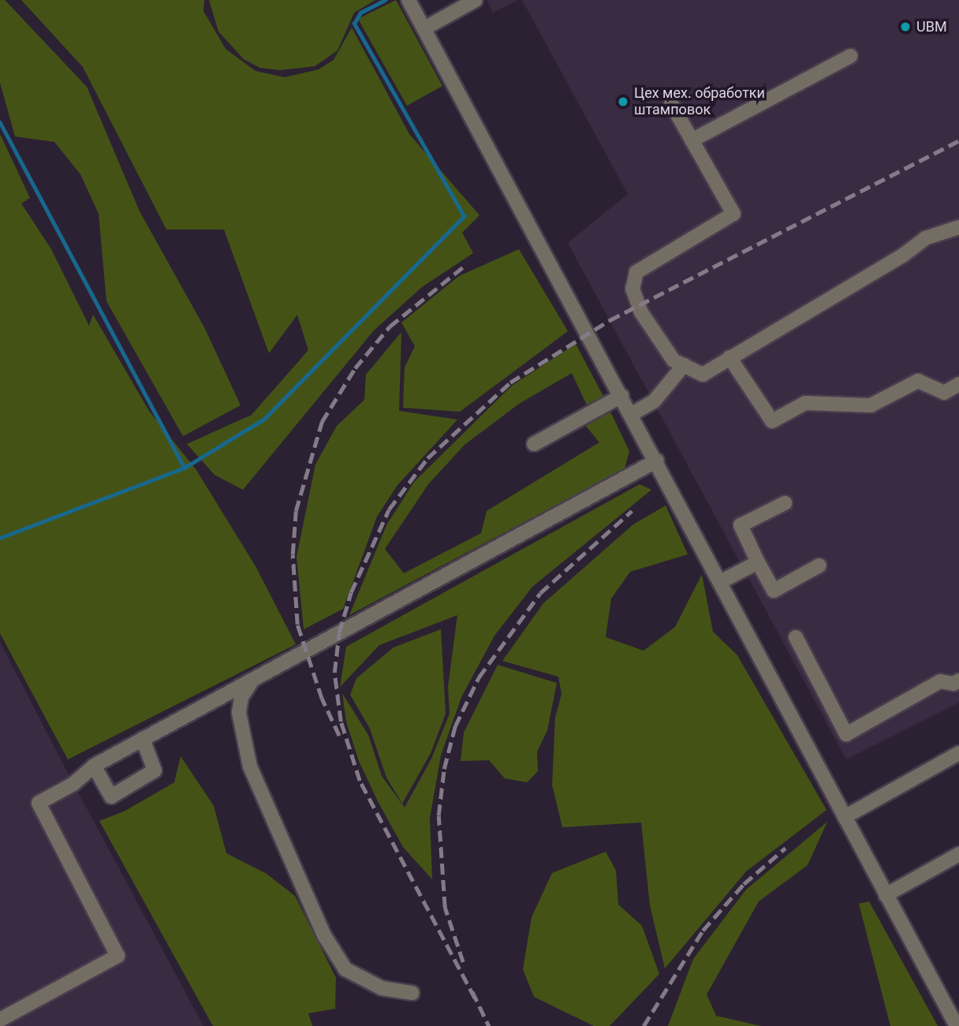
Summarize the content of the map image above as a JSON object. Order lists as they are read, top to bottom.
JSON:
{
  "places": ["UBM", "Цех мех. обработки штамповок"]
}
